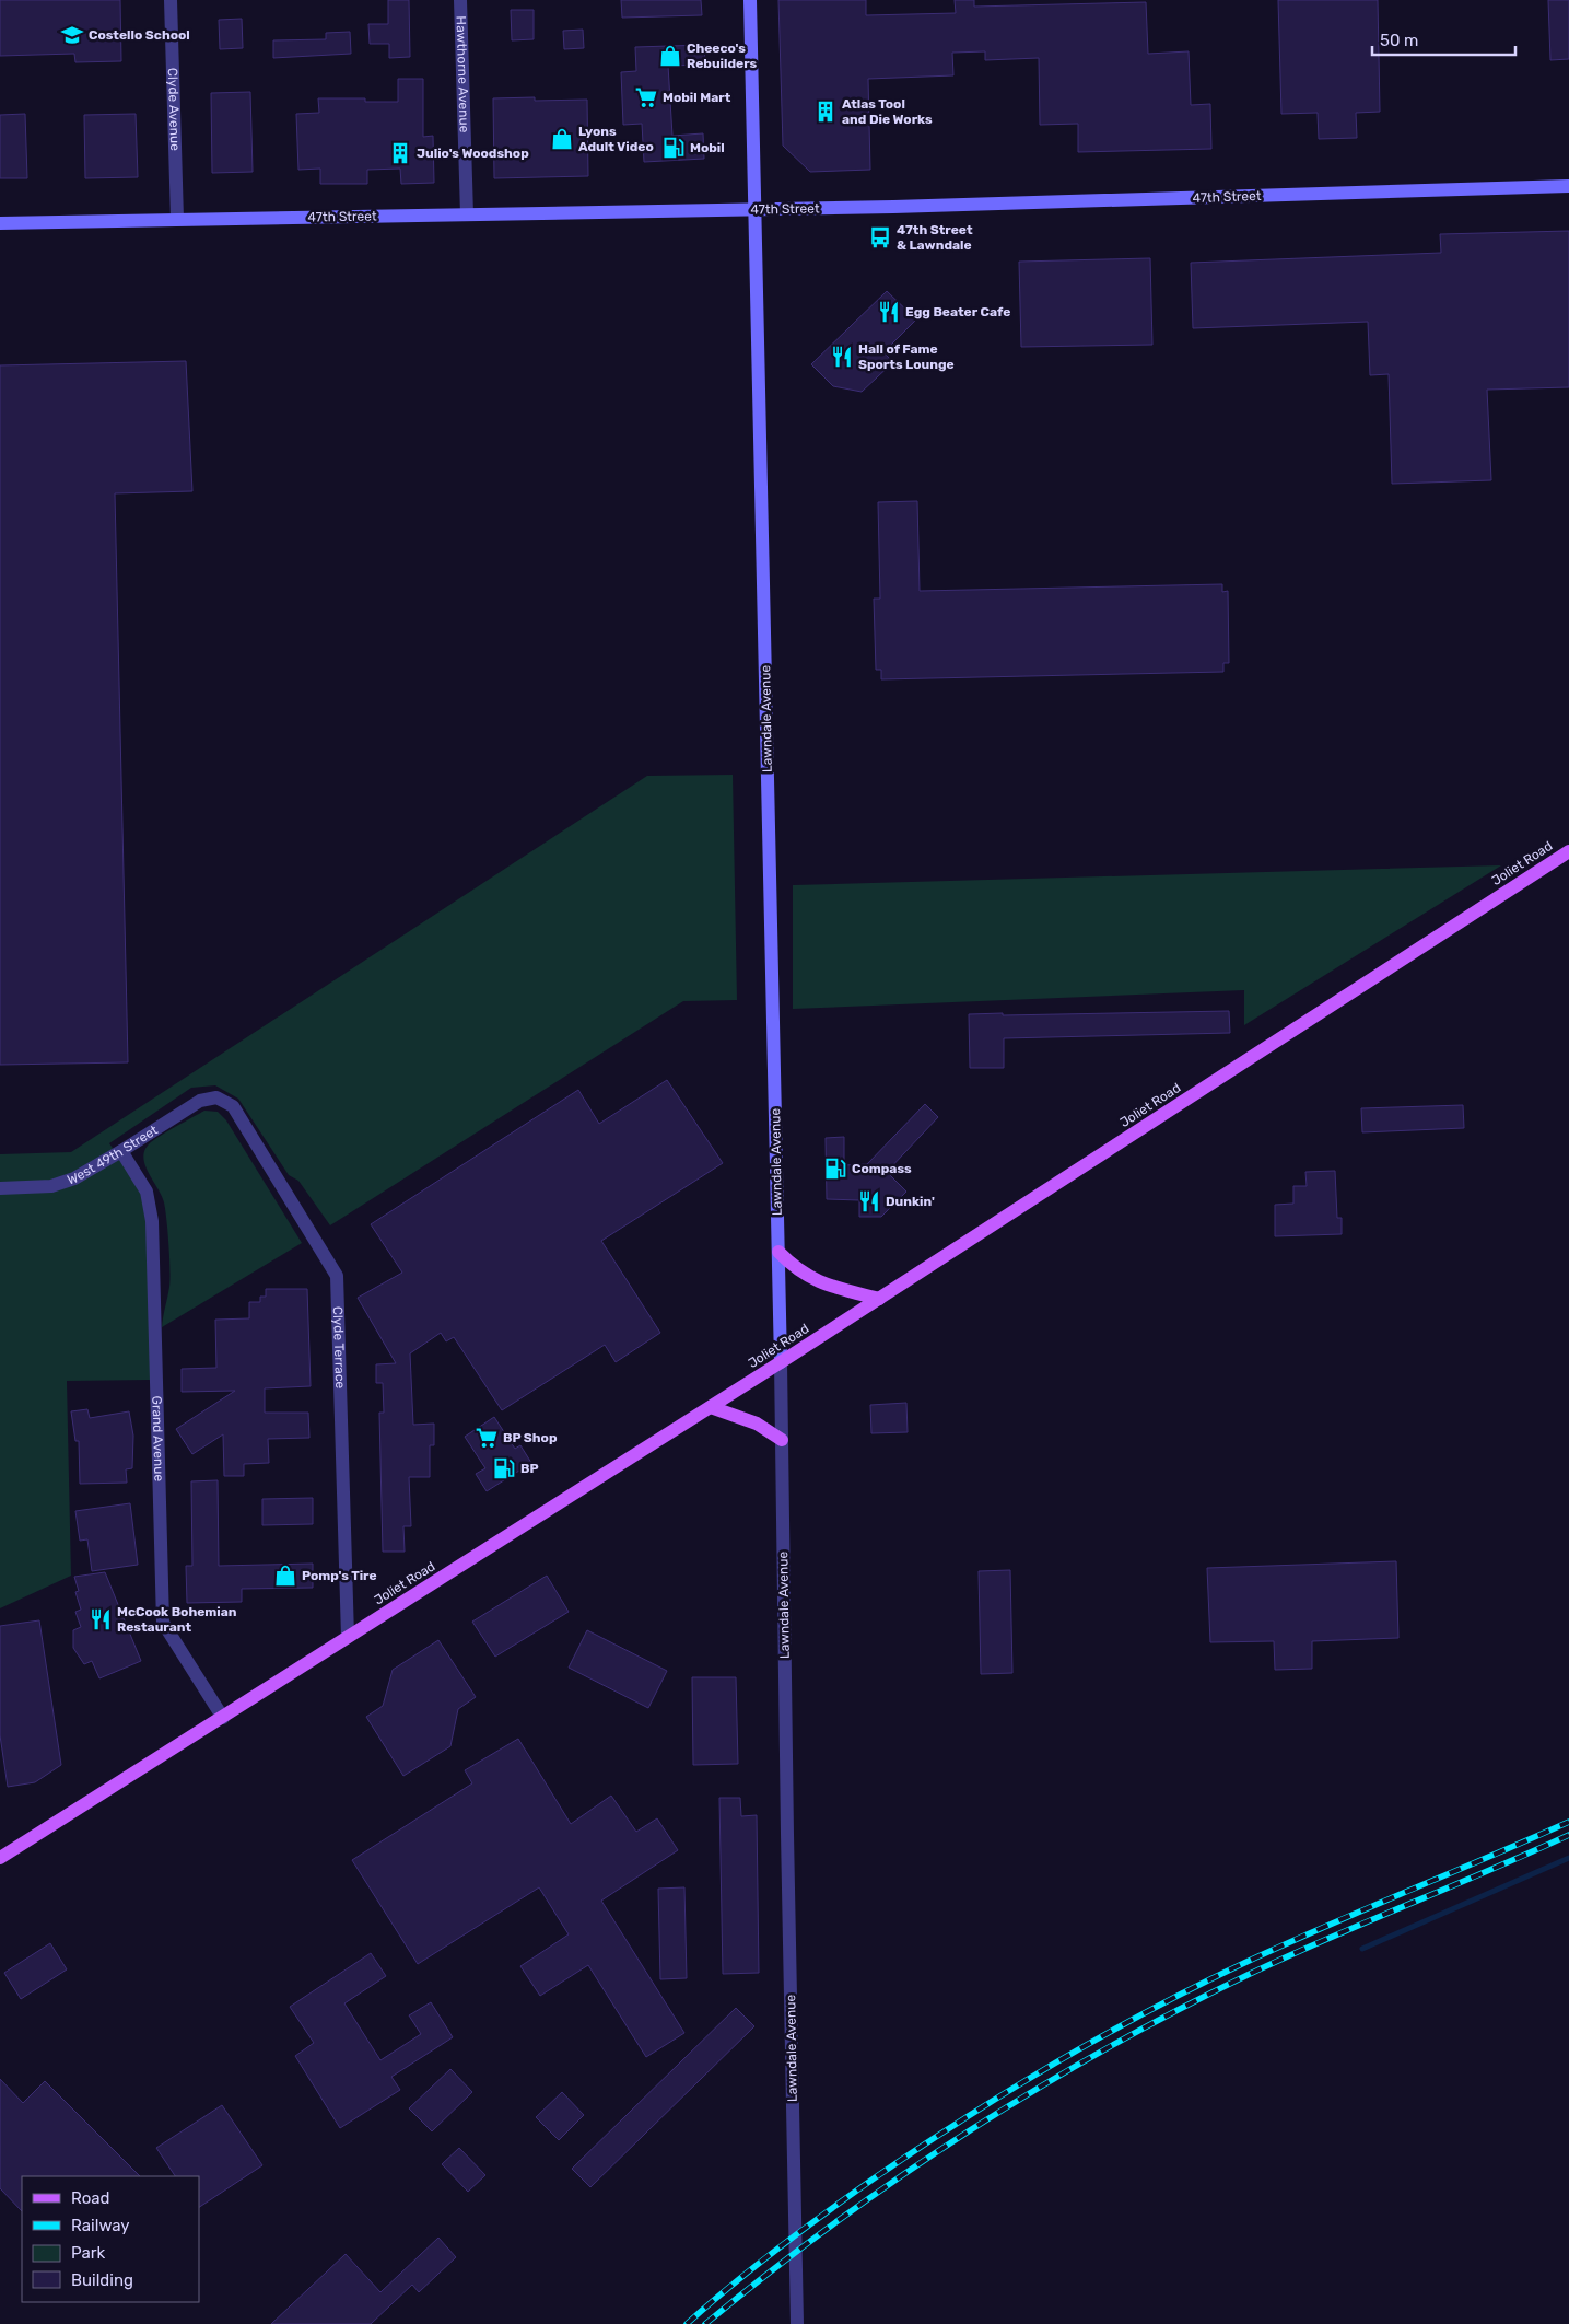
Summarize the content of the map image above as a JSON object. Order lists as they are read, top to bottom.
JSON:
{
  "streets": {
    "main road": ["47th Street", "Lawndale Avenue", "Joliet Road"],
    "street": [
      "Hawthorne Avenue",
      "Clyde Avenue",
      "West 49th Street",
      "Clyde Terrace",
      "Grand Avenue"
    ]
  },
  "crossings": [
    ["Hawthorne Avenue", "47th Street"],
    ["Clyde Avenue", "47th Street"],
    ["47th Street", "Lawndale Avenue"],
    ["Lawndale Avenue", "Joliet Road"],
    ["Joliet Road", "Clyde Terrace"],
    ["Joliet Road", "Grand Avenue"],
    ["West 49th Street", "Clyde Terrace"],
    ["West 49th Street", "Grand Avenue"]
  ],
  "places": {
    "school or university": ["Costello School"],
    "shop": ["Cheeco's Rebuilders", "Lyons Adult Video", "Pomp's Tire"],
    "supermarket": ["Mobil Mart", "BP Shop"],
    "building": ["Atlas Tool and Die Works", "Julio's Woodshop"],
    "fuel station": ["Mobil", "Compass", "BP"],
    "bus stop": ["47th Street & Lawndale"],
    "restaurant": [
      "Egg Beater Cafe",
      "Hall of Fame Sports Lounge",
      "Dunkin'",
      "McCook Bohemian Restaurant"
    ]
  },
  "legend": [
    "Road",
    "Railway",
    "Park",
    "Building"
  ],
  "scale_bar": "50 m"
}
